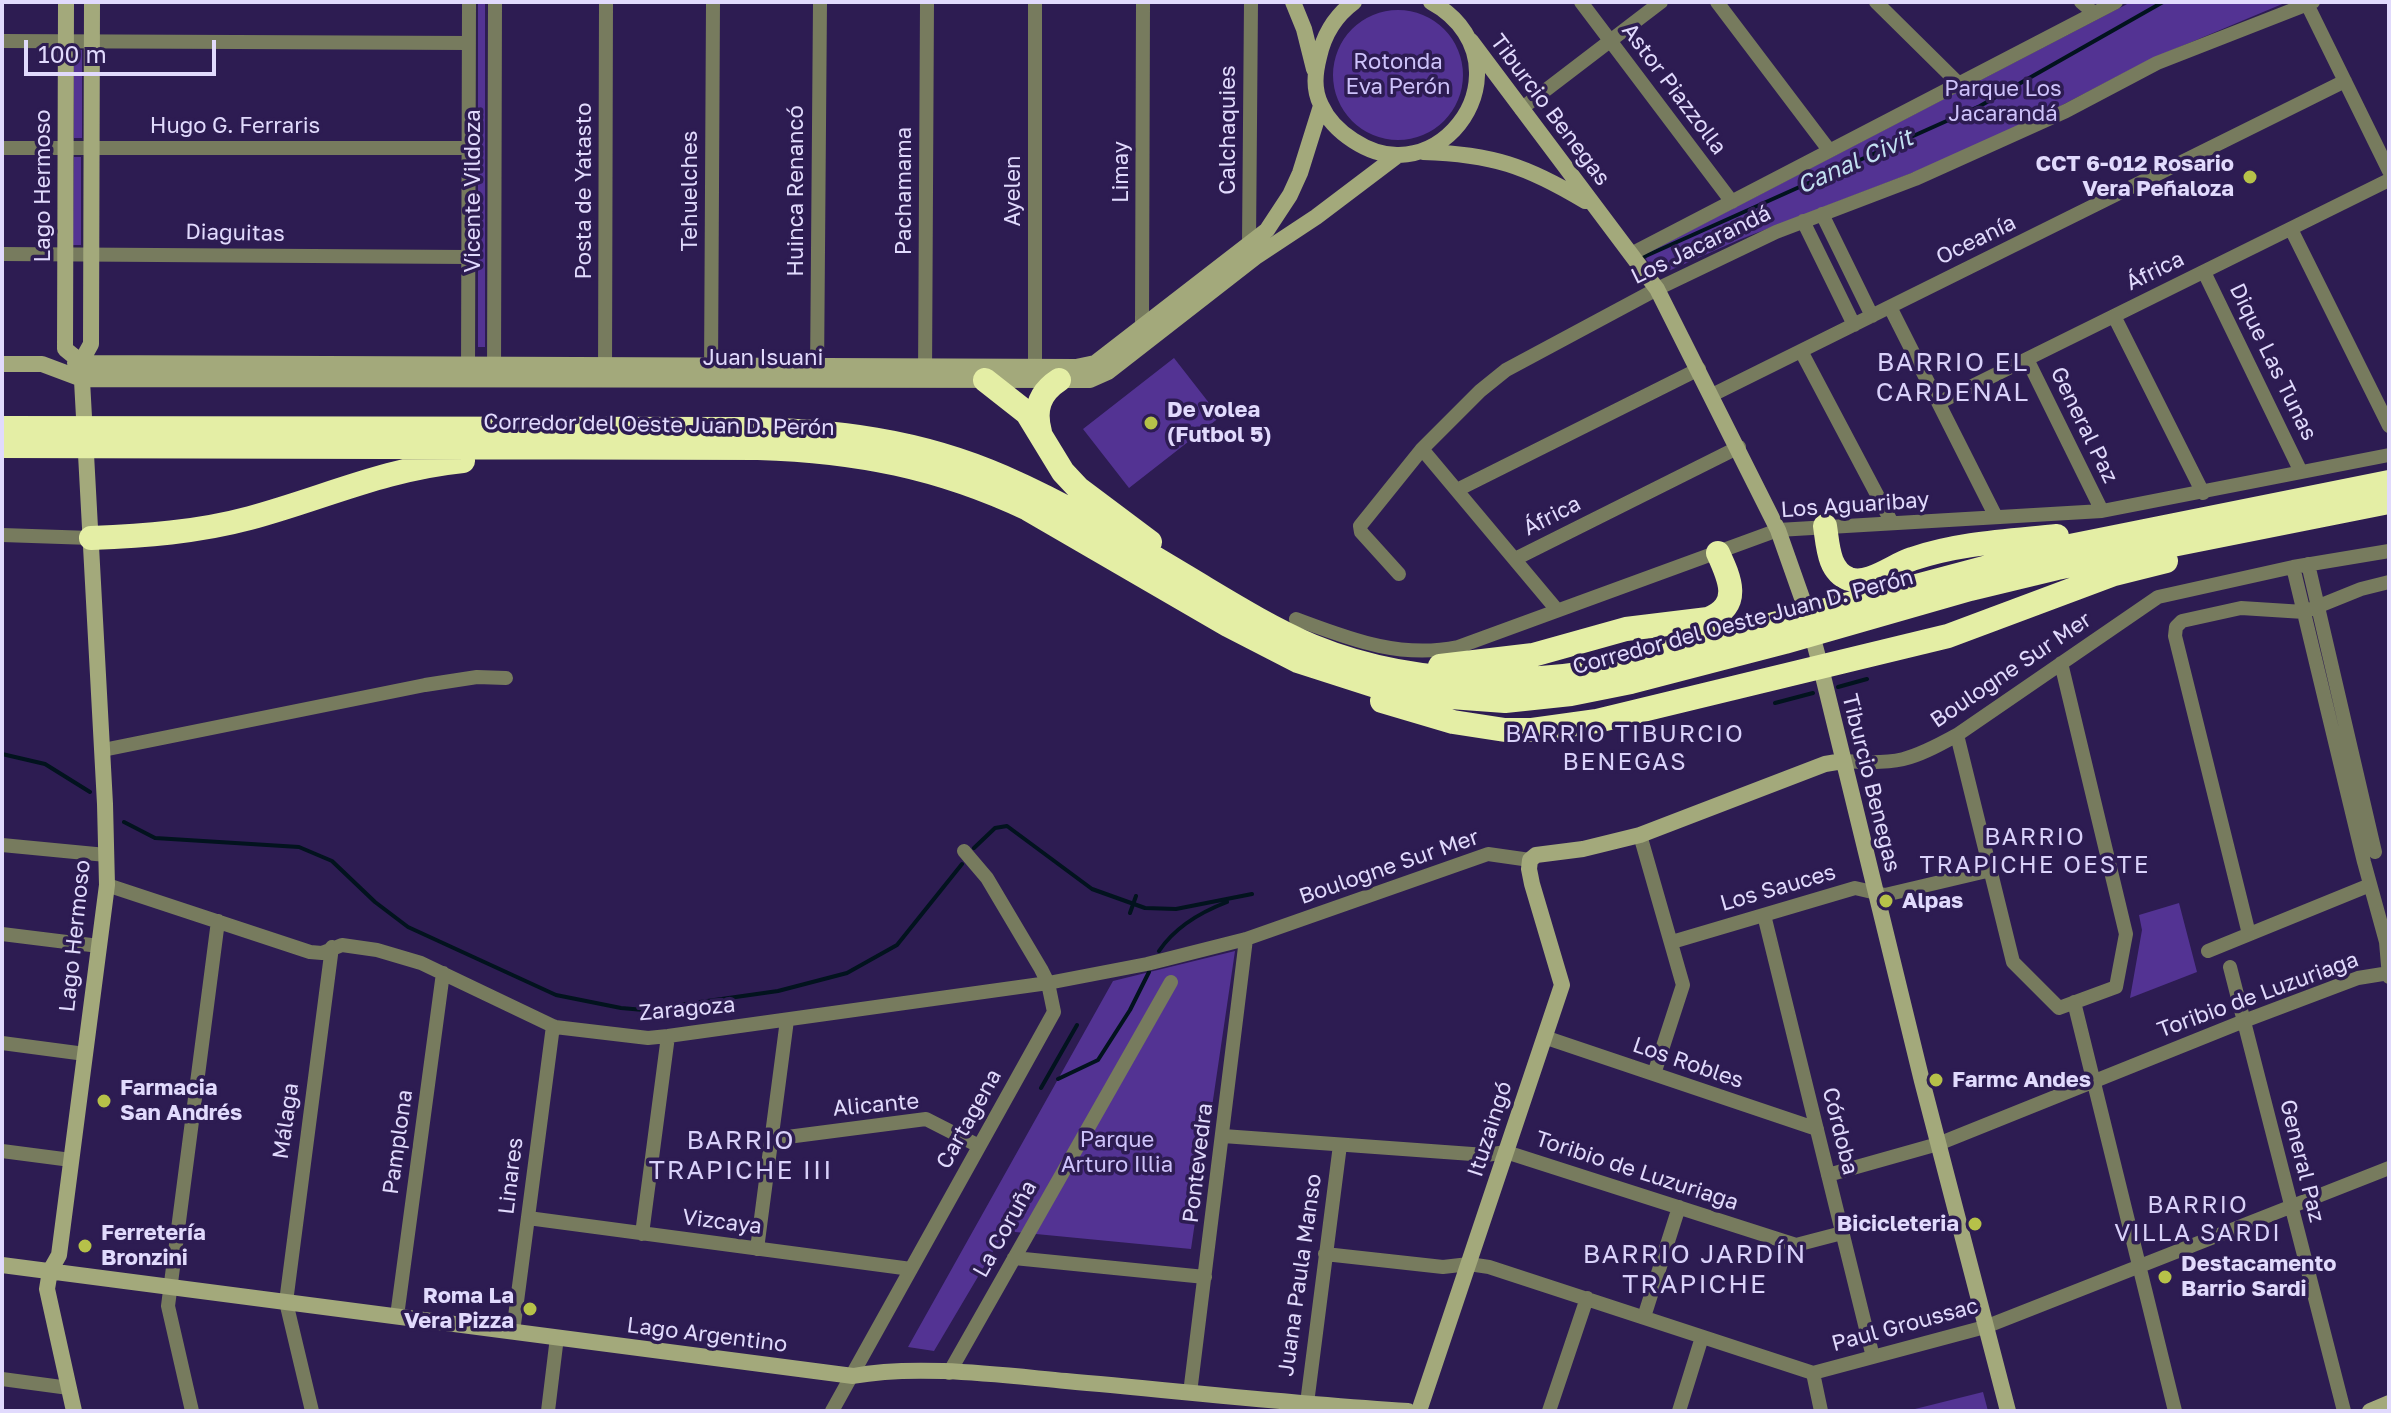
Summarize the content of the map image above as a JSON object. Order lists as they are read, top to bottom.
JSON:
{
  "streets": {
    "highway": ["Corredor del Oeste Juan D. Perón"],
    "street": [
      "Astor Piazzolla",
      "Tiburcio Benegas",
      "Hugo G. Ferraris",
      "Calchaquies",
      "Limay",
      "Lago Hermoso",
      "Vicente Vildoza",
      "Posta de Yatasto",
      "Tehuelches",
      "Huinca Renancó",
      "Pachamama",
      "Ayelen",
      "Diaguitas",
      "Oceanía",
      "Los Jacarandá",
      "África",
      "Juan Isuani",
      "Dique Las Tunas",
      "General Paz",
      "Los Aguaribay",
      "Boulogne Sur Mer",
      "Los Sauces",
      "Toribio de Luzuriaga",
      "Zaragoza",
      "Los Robles",
      "Alicante",
      "Cartagena",
      "Málaga",
      "Ituzaingó",
      "Córdoba",
      "Pamplona",
      "Pontevedra",
      "Linares",
      "Vizcaya",
      "La Coruña",
      "Juana Paula Manso",
      "Paul Groussac",
      "Lago Argentino"
    ]
  },
  "crossings": [
    ["Astor Piazzolla", "Los Jacarandá"],
    ["Tiburcio Benegas", "Oceanía"],
    ["Tiburcio Benegas", "Los Jacarandá"],
    ["Tiburcio Benegas", "África"],
    ["Tiburcio Benegas", "Los Aguaribay"],
    ["Tiburcio Benegas", "Boulogne Sur Mer"],
    ["Tiburcio Benegas", "Los Sauces"],
    ["Tiburcio Benegas", "Toribio de Luzuriaga"],
    ["Tiburcio Benegas", "Paul Groussac"],
    ["Hugo G. Ferraris", "Lago Hermoso"],
    ["Hugo G. Ferraris", "Vicente Vildoza"],
    ["Calchaquies", "Juan Isuani"],
    ["Limay", "Juan Isuani"],
    ["Lago Hermoso", "Diaguitas"],
    ["Lago Hermoso", "Juan Isuani"],
    ["Lago Hermoso", "Zaragoza"],
    ["Lago Hermoso", "Lago Argentino"],
    ["Vicente Vildoza", "Diaguitas"],
    ["Vicente Vildoza", "Juan Isuani"],
    ["Posta de Yatasto", "Juan Isuani"],
    ["Tehuelches", "Juan Isuani"],
    ["Huinca Renancó", "Juan Isuani"],
    ["Pachamama", "Juan Isuani"],
    ["Ayelen", "Juan Isuani"],
    ["África", "Dique Las Tunas"],
    ["África", "General Paz"],
    ["Dique Las Tunas", "Los Aguaribay"],
    ["Corredor del Oeste Juan D. Perón", "Los Aguaribay"],
    ["General Paz", "Los Aguaribay"],
    ["General Paz", "Toribio de Luzuriaga"],
    ["General Paz", "Paul Groussac"],
    ["Boulogne Sur Mer", "Zaragoza"],
    ["Boulogne Sur Mer", "Ituzaingó"],
    ["Boulogne Sur Mer", "Pontevedra"],
    ["Los Sauces", "Córdoba"],
    ["Toribio de Luzuriaga", "Ituzaingó"],
    ["Toribio de Luzuriaga", "Córdoba"],
    ["Toribio de Luzuriaga", "Pontevedra"],
    ["Toribio de Luzuriaga", "Juana Paula Manso"],
    ["Zaragoza", "Cartagena"],
    ["Zaragoza", "Málaga"],
    ["Zaragoza", "Pamplona"],
    ["Zaragoza", "Pontevedra"],
    ["Zaragoza", "Linares"],
    ["Los Robles", "Ituzaingó"],
    ["Los Robles", "Córdoba"],
    ["Alicante", "Cartagena"],
    ["Cartagena", "Vizcaya"],
    ["Cartagena", "Lago Argentino"],
    ["Málaga", "Lago Argentino"],
    ["Ituzaingó", "Paul Groussac"],
    ["Córdoba", "Paul Groussac"],
    ["Pamplona", "Lago Argentino"],
    ["Pontevedra", "Lago Argentino"],
    ["Linares", "Vizcaya"],
    ["Linares", "Lago Argentino"],
    ["La Coruña", "Lago Argentino"],
    ["Juana Paula Manso", "Paul Groussac"],
    ["Juana Paula Manso", "Lago Argentino"]
  ],
  "districts": [
    "BARRIO EL CARDENAL",
    "BARRIO TIBURCIO BENEGAS",
    "BARRIO TRAPICHE OESTE",
    "BARRIO TRAPICHE III",
    "BARRIO VILLA SARDI",
    "BARRIO JARDÍN TRAPICHE"
  ],
  "water": ["Canal Civit"],
  "parks": ["Rotonda Eva Perón", "Parque Los Jacarandá", "Parque Arturo Illia"],
  "places": [
    "CCT 6-012 Rosario Vera Peñaloza",
    "De volea (Futbol 5)",
    "Alpas",
    "Farmc Andes",
    "Farmacia San Andrés",
    "Bicicleteria",
    "Ferretería Bronzini",
    "Destacamento Barrio Sardi",
    "Roma La Vera Pizza"
  ],
  "scale_bar": "100 m"
}
